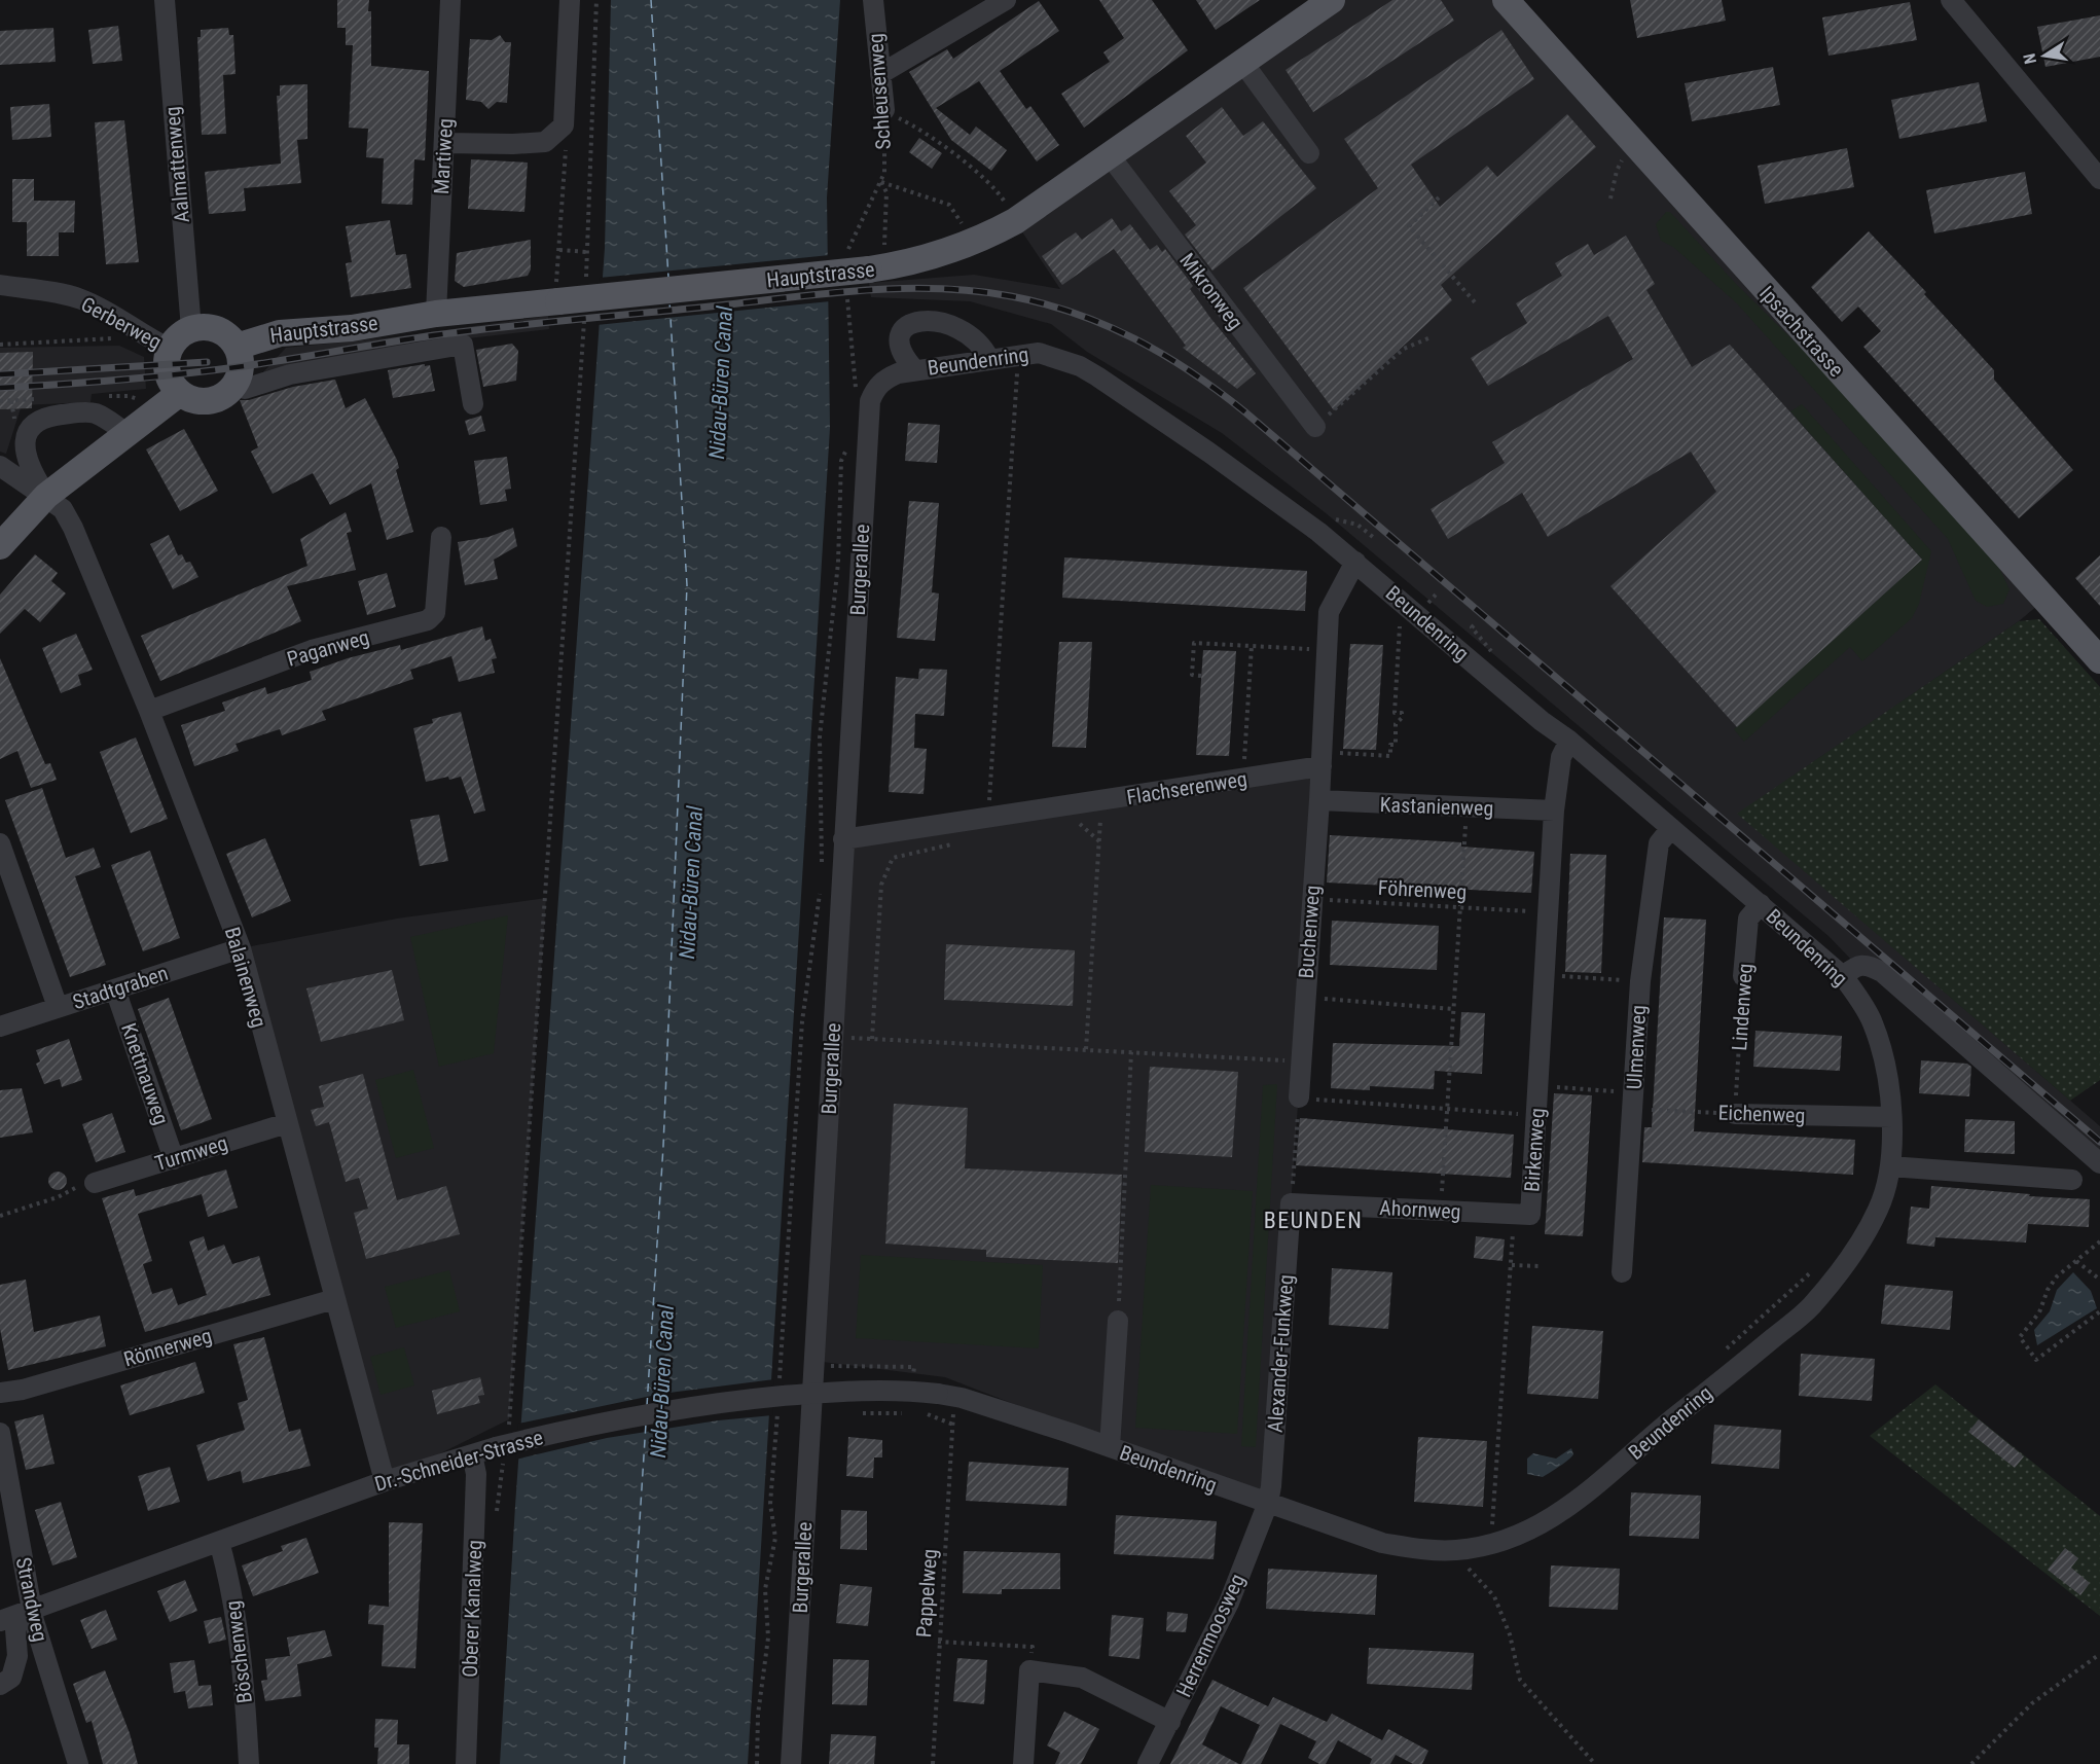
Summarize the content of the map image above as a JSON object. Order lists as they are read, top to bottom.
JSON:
{
  "streets": {
    "main road": ["Hauptstrasse", "Ipsachstrasse"],
    "street": [
      "Schleusenweg",
      "Martiweg",
      "Aalmattenweg",
      "Mikronweg",
      "Gerberweg",
      "Beundenring",
      "Burgerallee",
      "Paganweg",
      "Flachserenweg",
      "Kastanienweg",
      "Buchenweg",
      "Balainenweg",
      "Stadtgraben",
      "Lindenweg",
      "Ulmenweg",
      "Knettnauweg",
      "Eichenweg",
      "Birkenweg",
      "Turmweg",
      "Ahornweg",
      "Rönnerweg",
      "Alexander-Funkweg",
      "Dr.-Schneider-Strasse",
      "Strandweg",
      "Oberer Kanalweg",
      "Herrenmoosweg",
      "Böschenweg"
    ],
    "path": ["Föhrenweg", "Pappelweg"]
  },
  "crossings": [
    ["Schleusenweg", "Hauptstrasse"],
    ["Martiweg", "Hauptstrasse"],
    ["Aalmattenweg", "Hauptstrasse"],
    ["Aalmattenweg", "Gerberweg"],
    ["Hauptstrasse", "Mikronweg"],
    ["Hauptstrasse", "Gerberweg"],
    ["Beundenring", "Burgerallee"],
    ["Beundenring", "Lindenweg"],
    ["Beundenring", "Ulmenweg"],
    ["Beundenring", "Eichenweg"],
    ["Beundenring", "Birkenweg"],
    ["Beundenring", "Alexander-Funkweg"],
    ["Beundenring", "Dr.-Schneider-Strasse"],
    ["Beundenring", "Herrenmoosweg"],
    ["Burgerallee", "Flachserenweg"],
    ["Paganweg", "Balainenweg"],
    ["Flachserenweg", "Buchenweg"],
    ["Kastanienweg", "Buchenweg"],
    ["Kastanienweg", "Birkenweg"],
    ["Föhrenweg", "Buchenweg"],
    ["Balainenweg", "Stadtgraben"],
    ["Balainenweg", "Turmweg"],
    ["Balainenweg", "Rönnerweg"],
    ["Balainenweg", "Dr.-Schneider-Strasse"],
    ["Stadtgraben", "Knettnauweg"],
    ["Lindenweg", "Eichenweg"],
    ["Ulmenweg", "Eichenweg"],
    ["Knettnauweg", "Turmweg"],
    ["Eichenweg", "Birkenweg"],
    ["Birkenweg", "Ahornweg"],
    ["Ahornweg", "Alexander-Funkweg"],
    ["Alexander-Funkweg", "Herrenmoosweg"],
    ["Dr.-Schneider-Strasse", "Strandweg"],
    ["Dr.-Schneider-Strasse", "Oberer Kanalweg"],
    ["Dr.-Schneider-Strasse", "Böschenweg"]
  ],
  "districts": ["BEUNDEN"],
  "water": ["Nidau-Büren Canal"],
  "north": "left"
}
